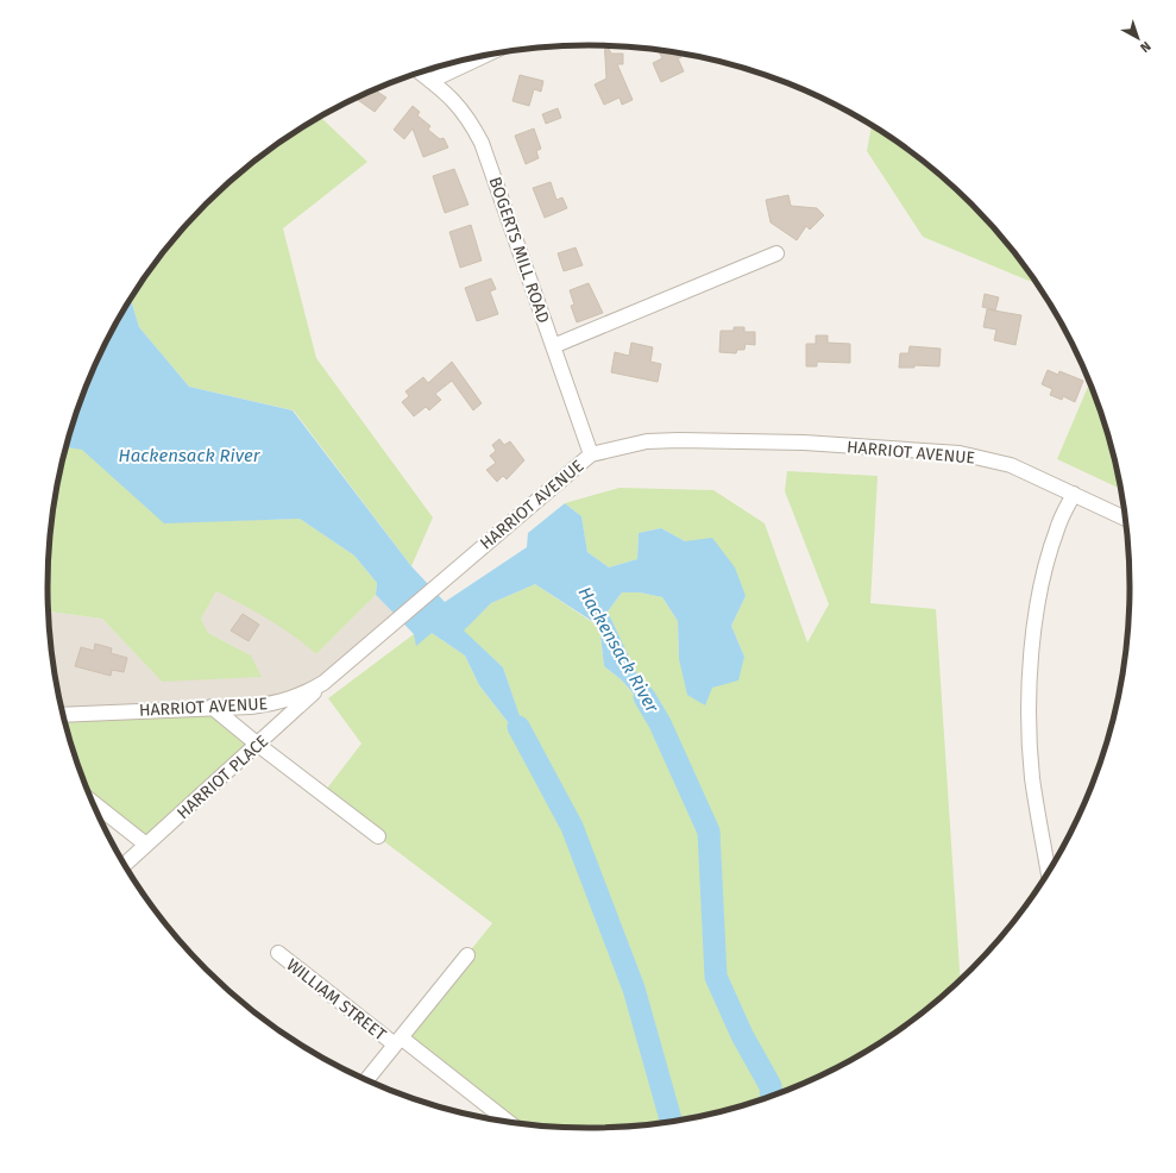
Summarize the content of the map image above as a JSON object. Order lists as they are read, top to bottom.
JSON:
{
  "streets": {
    "street": [
      "BOGERTS MILL ROAD",
      "HARRIOT AVENUE",
      "HARRIOT PLACE",
      "WILLIAM STREET"
    ]
  },
  "crossings": [
    ["BOGERTS MILL ROAD", "HARRIOT AVENUE"],
    ["HARRIOT AVENUE", "HARRIOT PLACE"]
  ],
  "water": ["Hackensack River"],
  "north": "bottom right"
}
